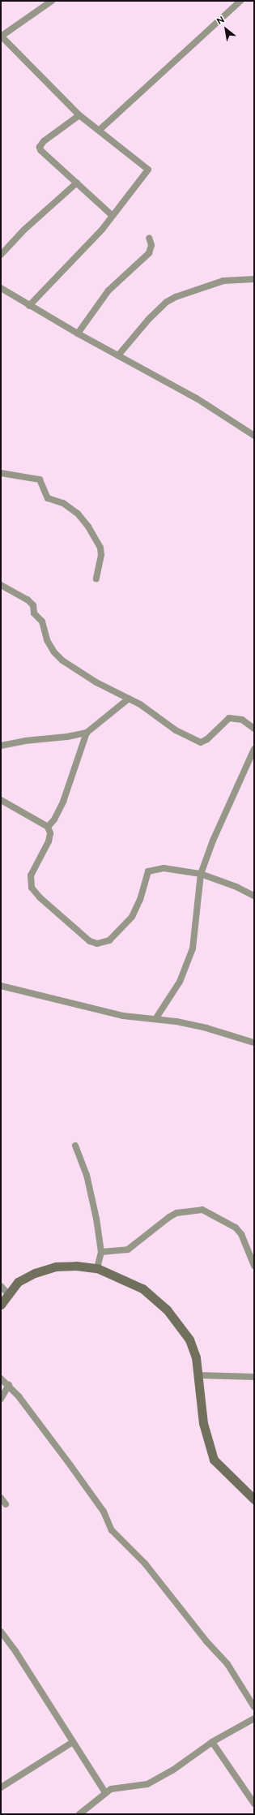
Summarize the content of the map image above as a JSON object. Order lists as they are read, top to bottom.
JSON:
{
  "north": "top left"
}
